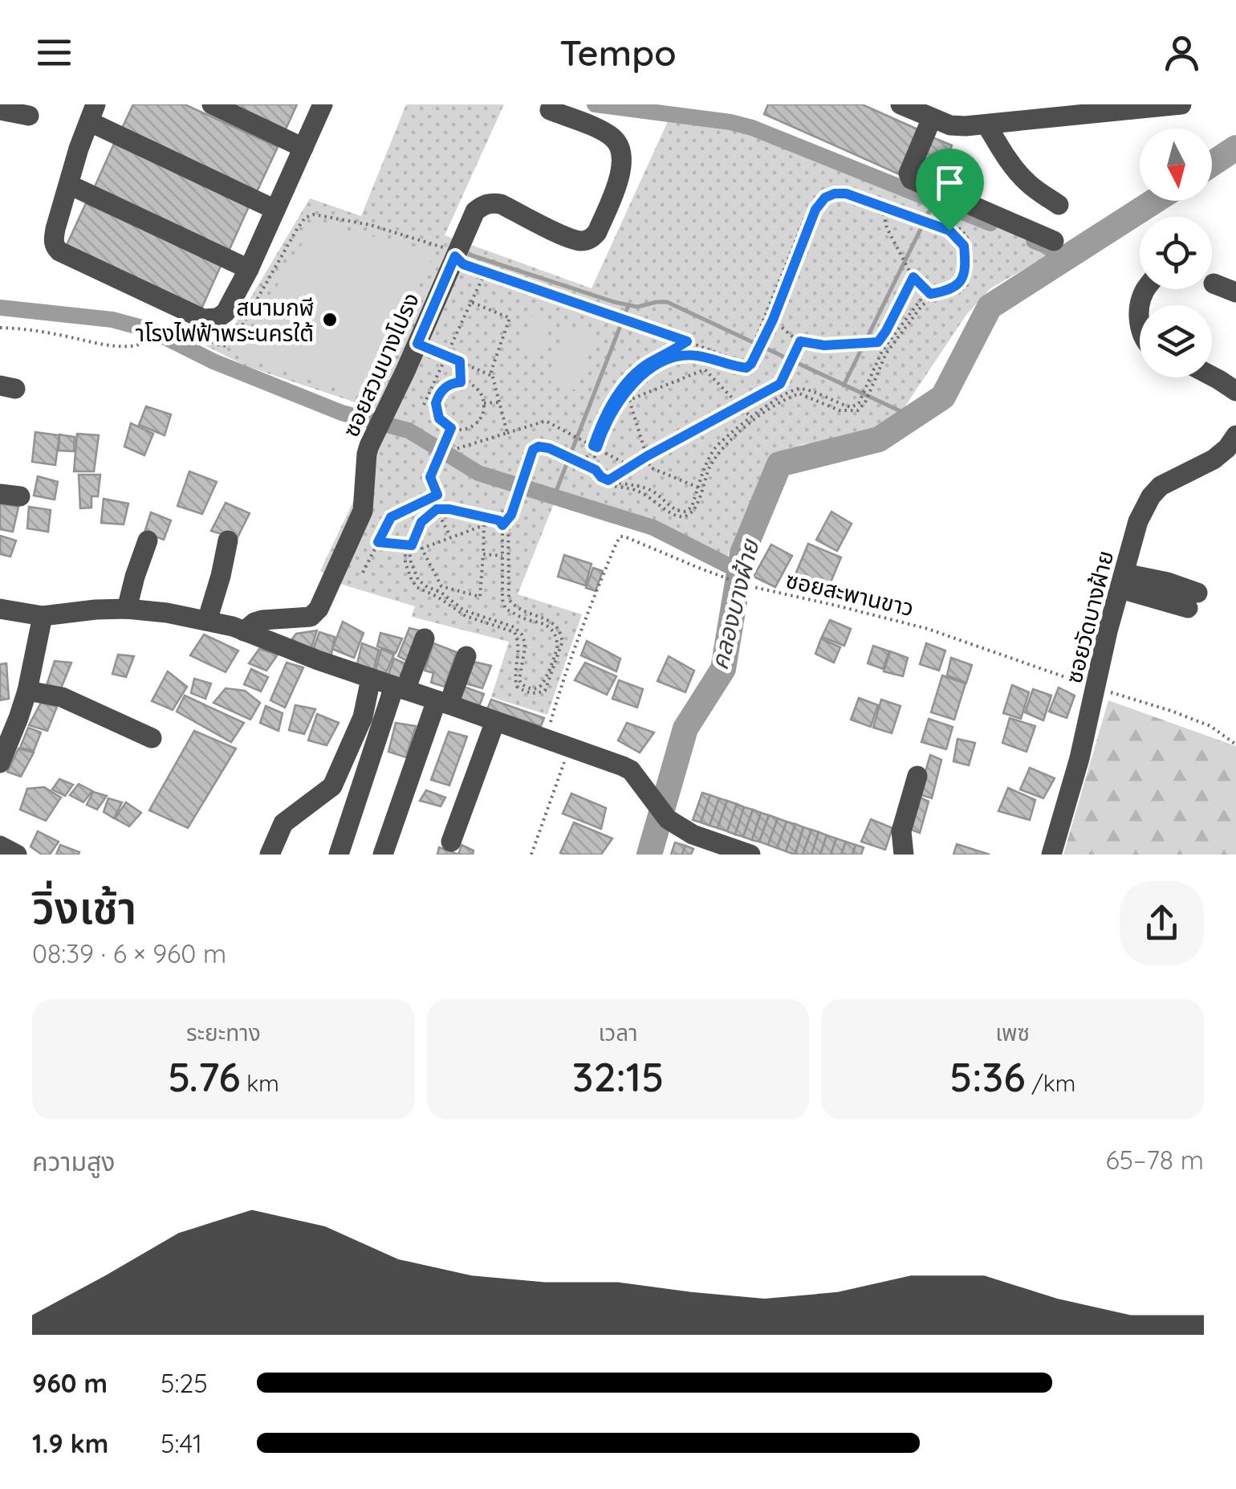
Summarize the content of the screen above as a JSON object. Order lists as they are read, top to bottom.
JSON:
{
  "streets": {
    "street": ["ซอยสวนบางโปรง", "ซอยวัดบางฝ้าย"],
    "path": ["ซอยสะพานขาว"]
  },
  "crossings": [
    ["ซอยสะพานขาว", "ซอยวัดบางฝ้าย"]
  ],
  "water": ["คลองบางฝ้าย"],
  "places": ["สนามกฬี าโรงไฟฟ้าพระนครใต้"],
  "north": "bottom",
  "page": {
    "header": "Tempo",
    "heading": ["วิ่งเช้า", "08:39 · 6 × 960 m"],
    "stats": [
      ["ระยะทาง", "5.76 km"],
      ["เวลา", "32:15"],
      ["เพซ", "5:36 /km"]
    ],
    "chart": ["ความสูง", "65–78 m"],
    "list": [
      {
        "name": "960 m",
        "note": "5:25"
      },
      {
        "name": "1.9 km",
        "note": "5:41"
      }
    ]
  }
}
